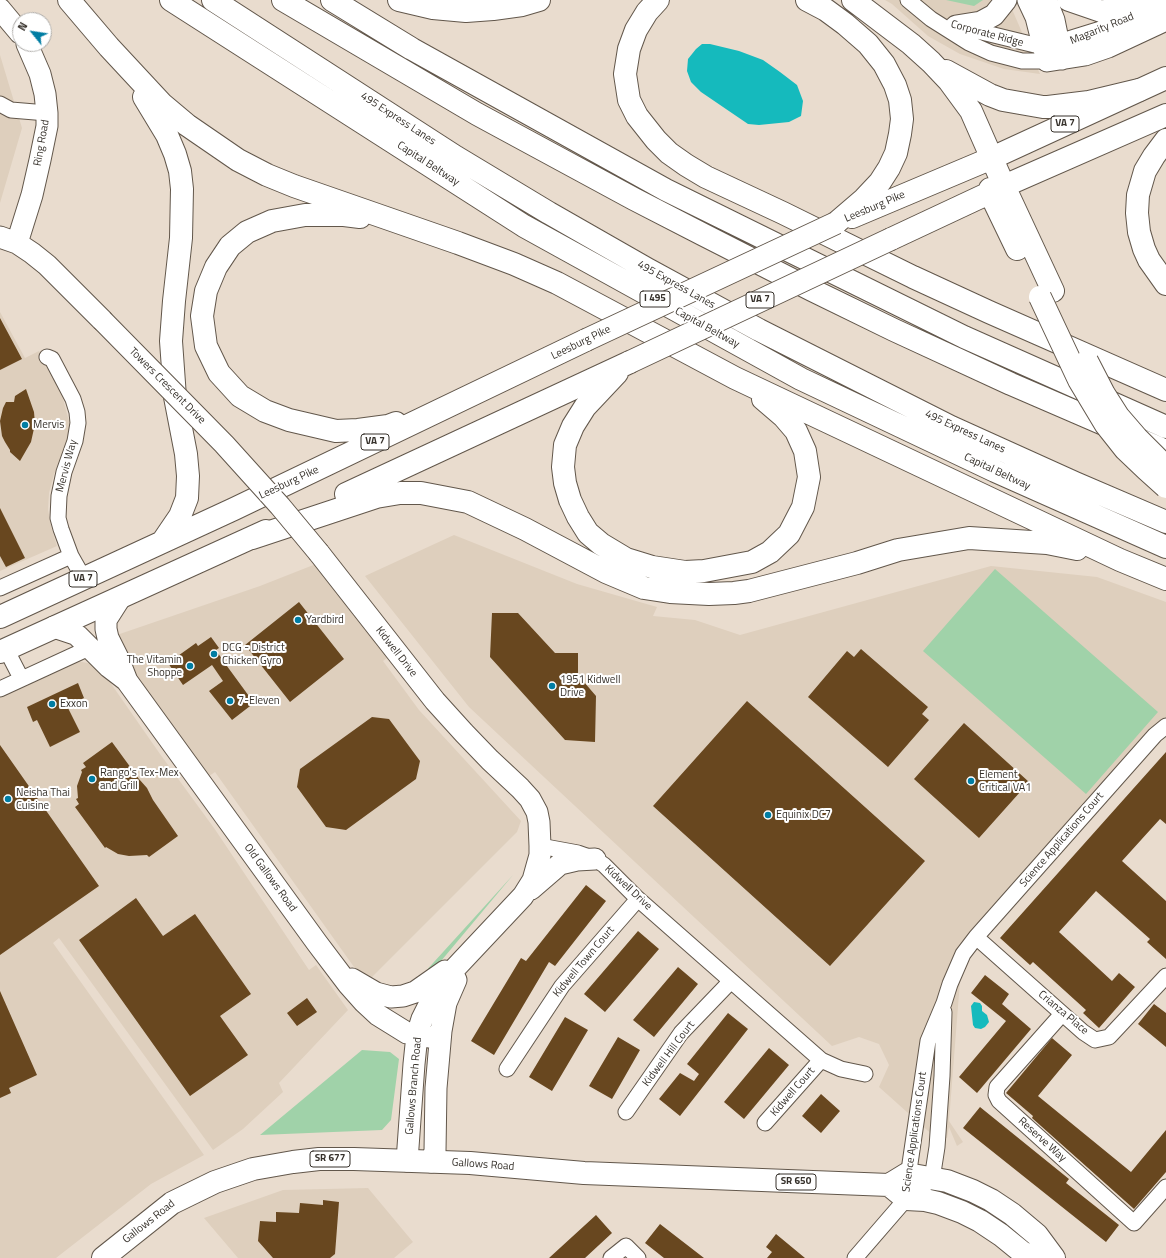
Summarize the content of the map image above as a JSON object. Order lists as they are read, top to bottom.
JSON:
{
  "streets": {
    "main road": [
      "495 Express Lanes",
      "VA 7",
      "Capital Beltway",
      "Leesburg Pike",
      "I 495",
      "SR 677",
      "Gallows Road",
      "SR 650"
    ],
    "street": [
      "Magarity Road",
      "Corporate Ridge",
      "Ring Road",
      "Towers Crescent Drive",
      "Mervis Way",
      "Kidwell Drive",
      "Science Applications Court",
      "Old Gallows Road",
      "Kidwell Town Court",
      "Crianza Place",
      "Kidwell Hill Court",
      "Gallows Branch Road",
      "Kidwell Court",
      "Reserve Way"
    ]
  },
  "crossings": [
    ["Magarity Road", "Corporate Ridge"],
    ["VA 7", "Old Gallows Road"],
    ["Ring Road", "Towers Crescent Drive"],
    ["Leesburg Pike", "Mervis Way"],
    ["Towers Crescent Drive", "Kidwell Drive"],
    ["Kidwell Drive", "Kidwell Town Court"],
    ["Kidwell Drive", "Kidwell Hill Court"],
    ["Kidwell Drive", "Gallows Branch Road"],
    ["Kidwell Drive", "Kidwell Court"],
    ["Science Applications Court", "Crianza Place"],
    ["Old Gallows Road", "Gallows Branch Road"],
    ["Crianza Place", "Reserve Way"],
    ["Gallows Branch Road", "Gallows Road"]
  ],
  "places": [
    "Mervis",
    "Yardbird",
    "DCG - District Chicken Gyro",
    "The Vitamin Shoppe",
    "1951 Kidwell Drive",
    "7-Eleven",
    "Exxon",
    "Rango's Tex-Mex and Grill",
    "Element Critical VA1",
    "Neisha Thai Cuisine",
    "Equinix DC7"
  ],
  "north": "top left"
}
